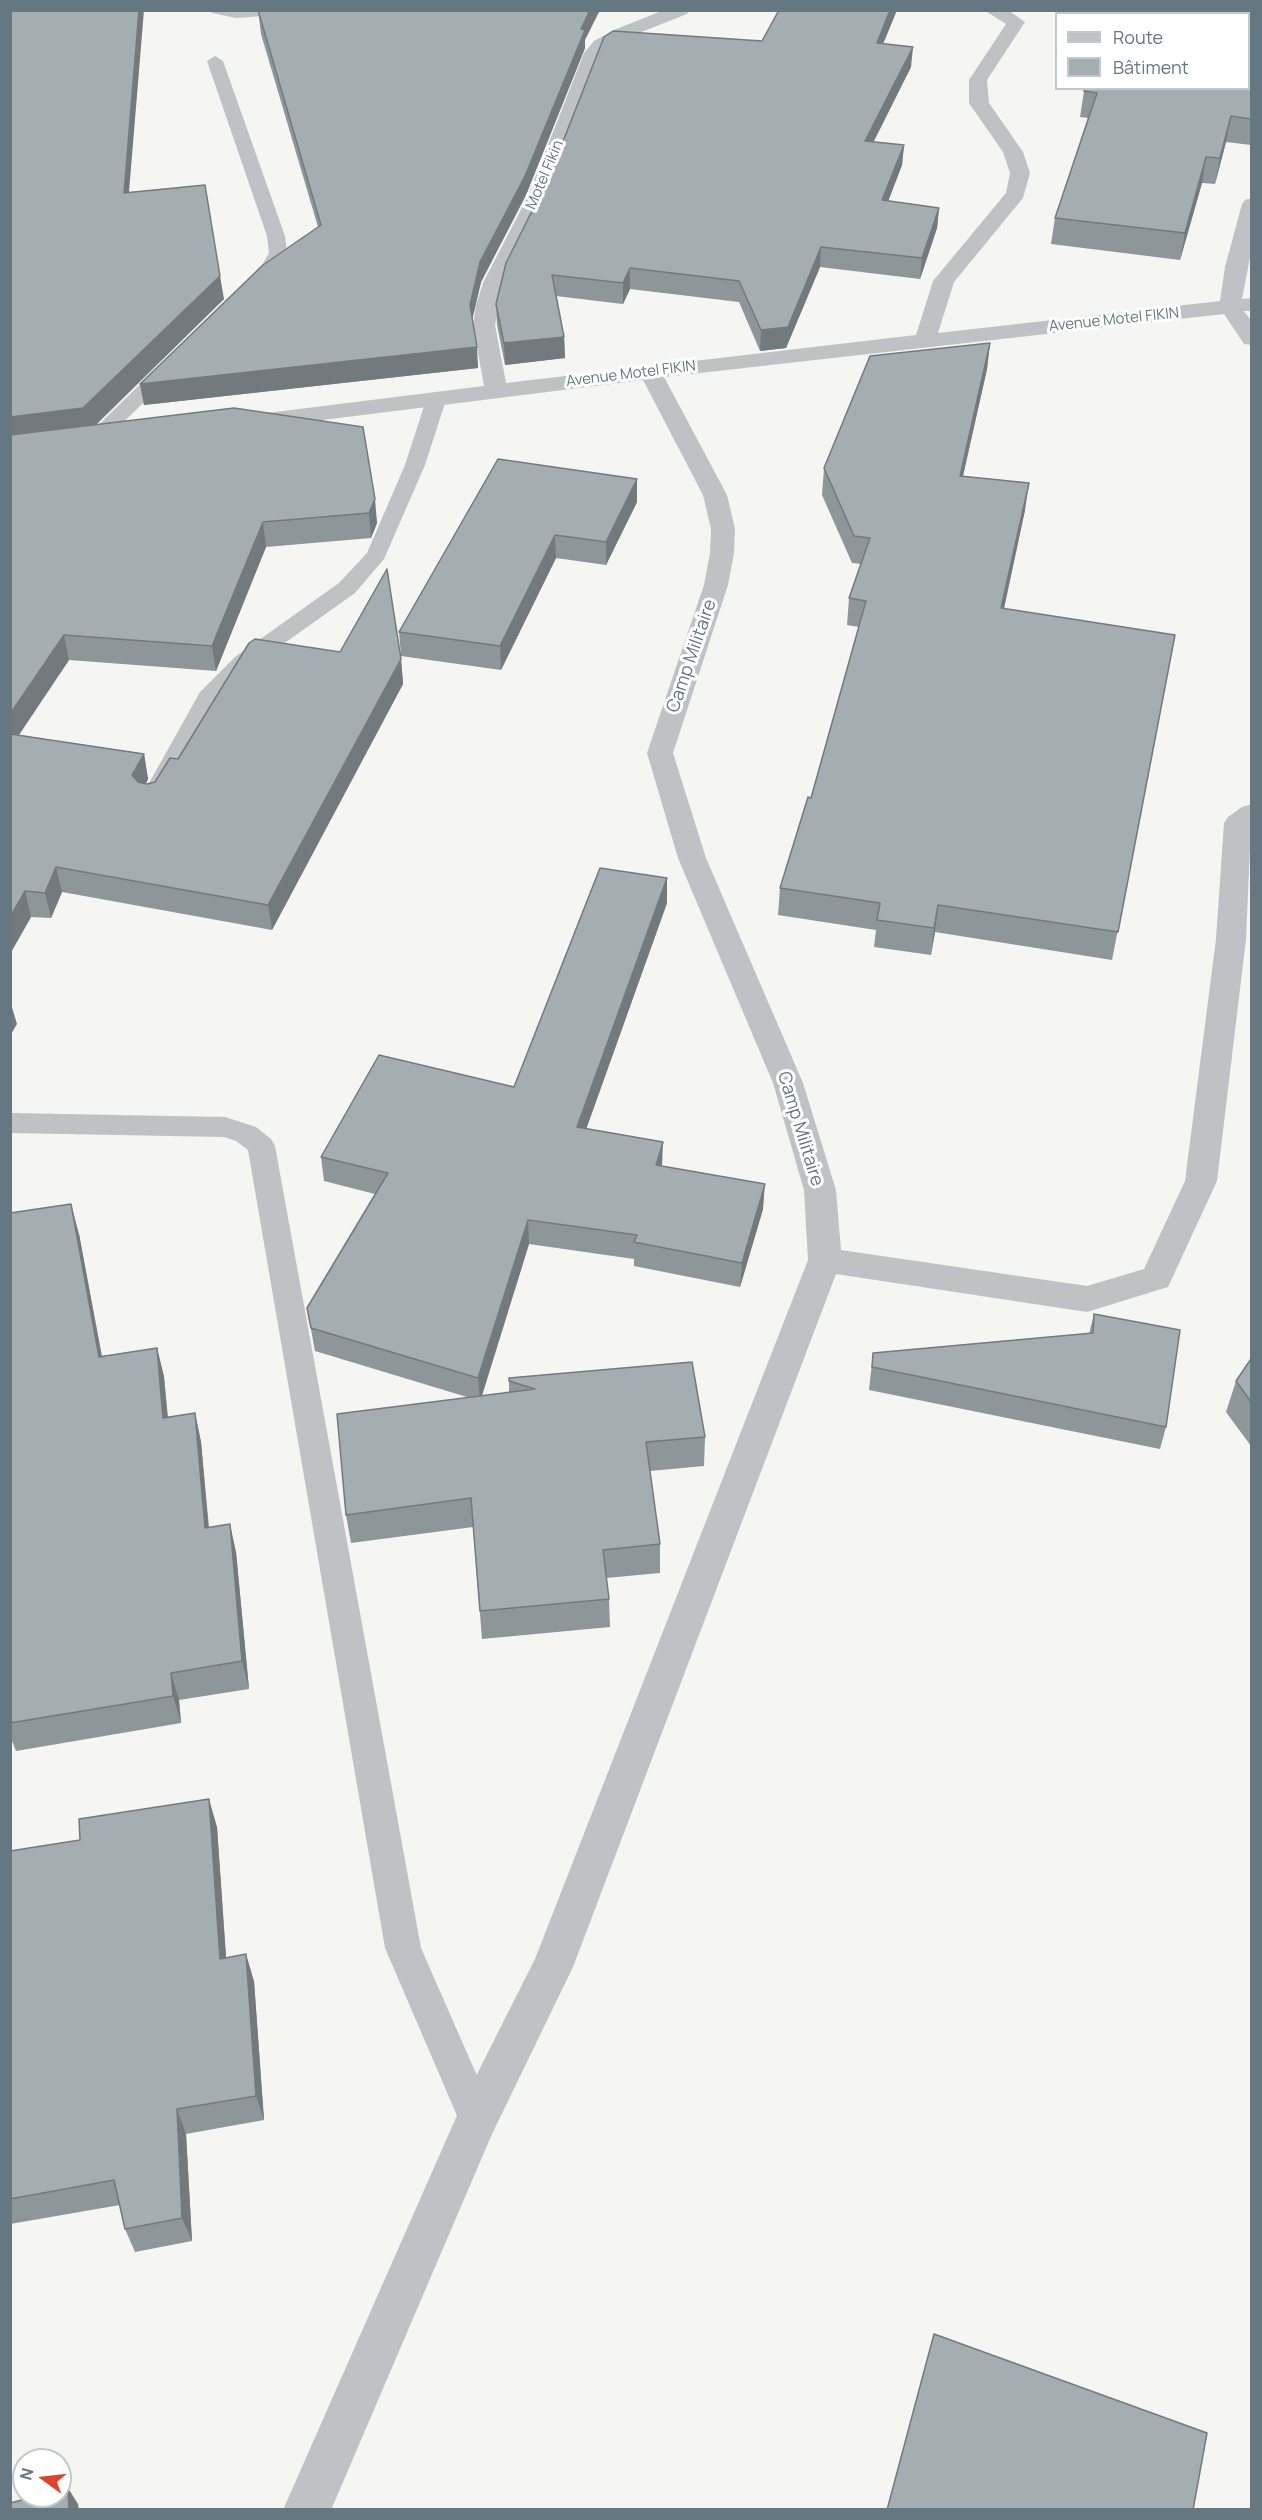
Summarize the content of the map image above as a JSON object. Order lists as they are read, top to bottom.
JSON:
{
  "streets": {
    "street": ["Motel Fikin", "Avenue Motel FIKIN", "Camp Militaire"]
  },
  "crossings": [
    ["Motel Fikin", "Avenue Motel FIKIN"],
    ["Avenue Motel FIKIN", "Camp Militaire"]
  ],
  "legend": ["Route", "Bâtiment"],
  "north": "left"
}
